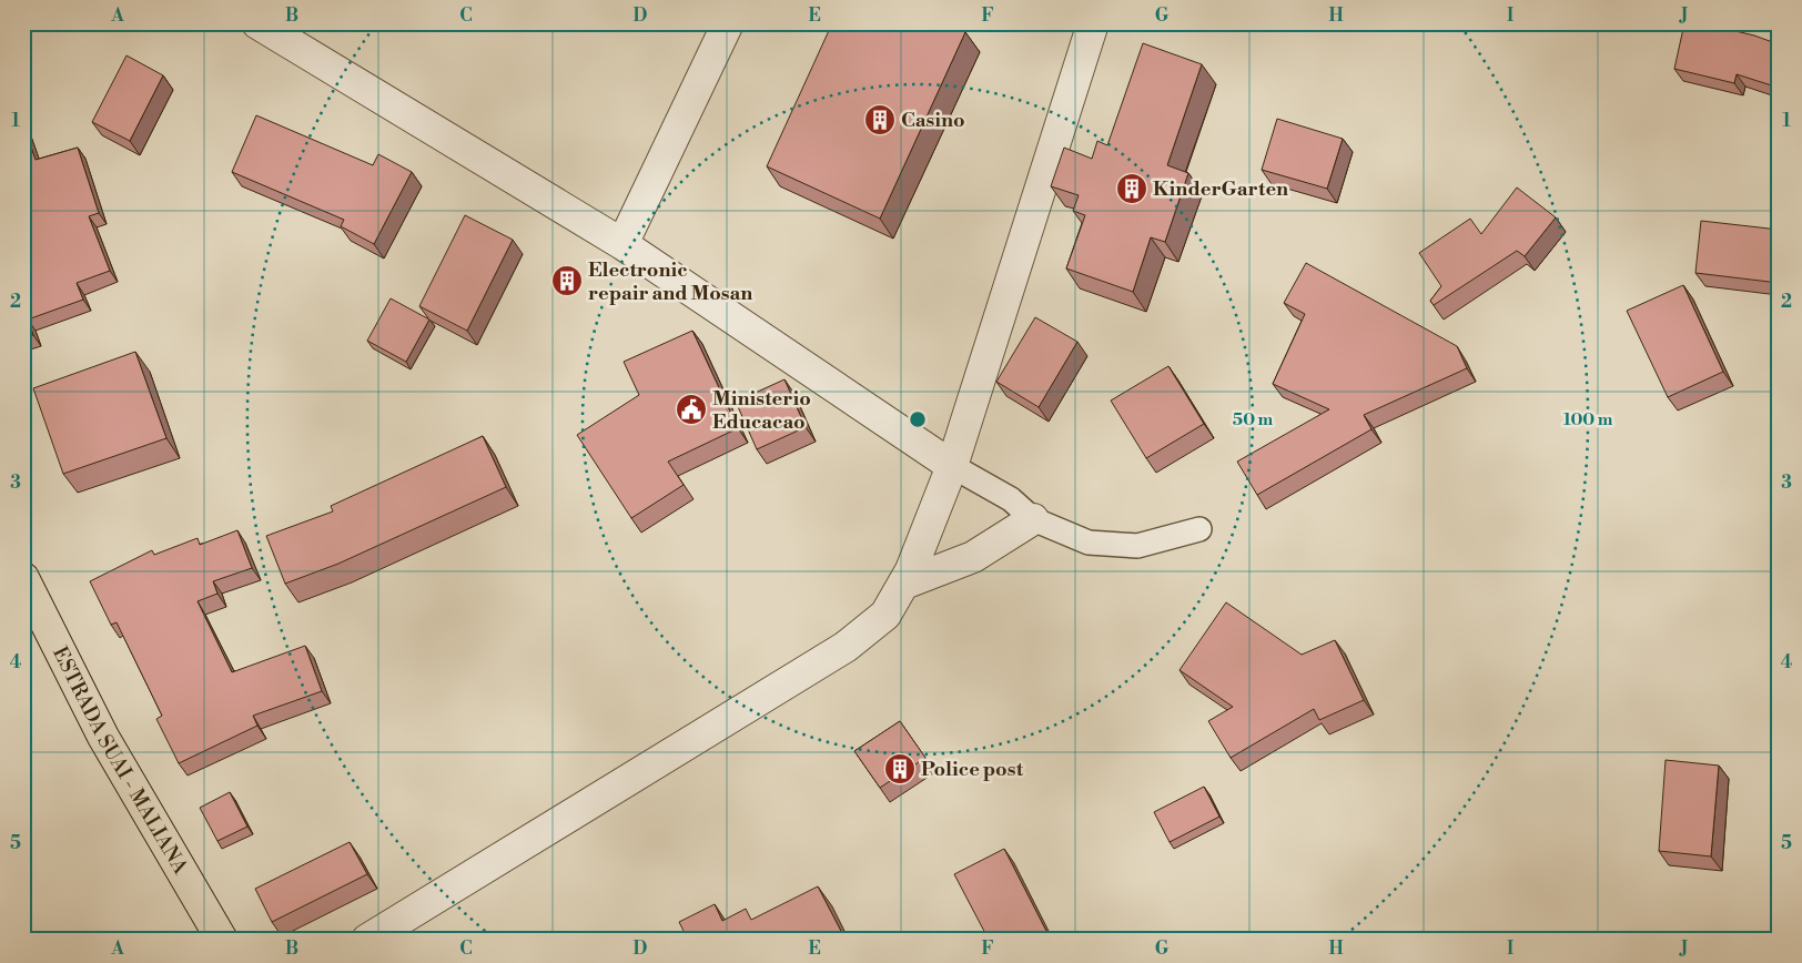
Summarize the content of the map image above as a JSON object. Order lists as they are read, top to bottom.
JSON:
{
  "streets": {
    "main road": ["ESTRADA SUAI - MALIANA"]
  },
  "places": {
    "building": [
      "Casino",
      "KinderGarten",
      "Electronic repair and Mosan",
      "Police post"
    ],
    "public building": ["Ministerio Educacao"]
  },
  "grid": {
    "columns": [
      "A",
      "B",
      "C",
      "D",
      "E",
      "F",
      "G",
      "H",
      "I",
      "J"
    ],
    "rows": [
      "1",
      "2",
      "3",
      "4",
      "5"
    ]
  },
  "rings": ["50 m", "100 m"]
}
